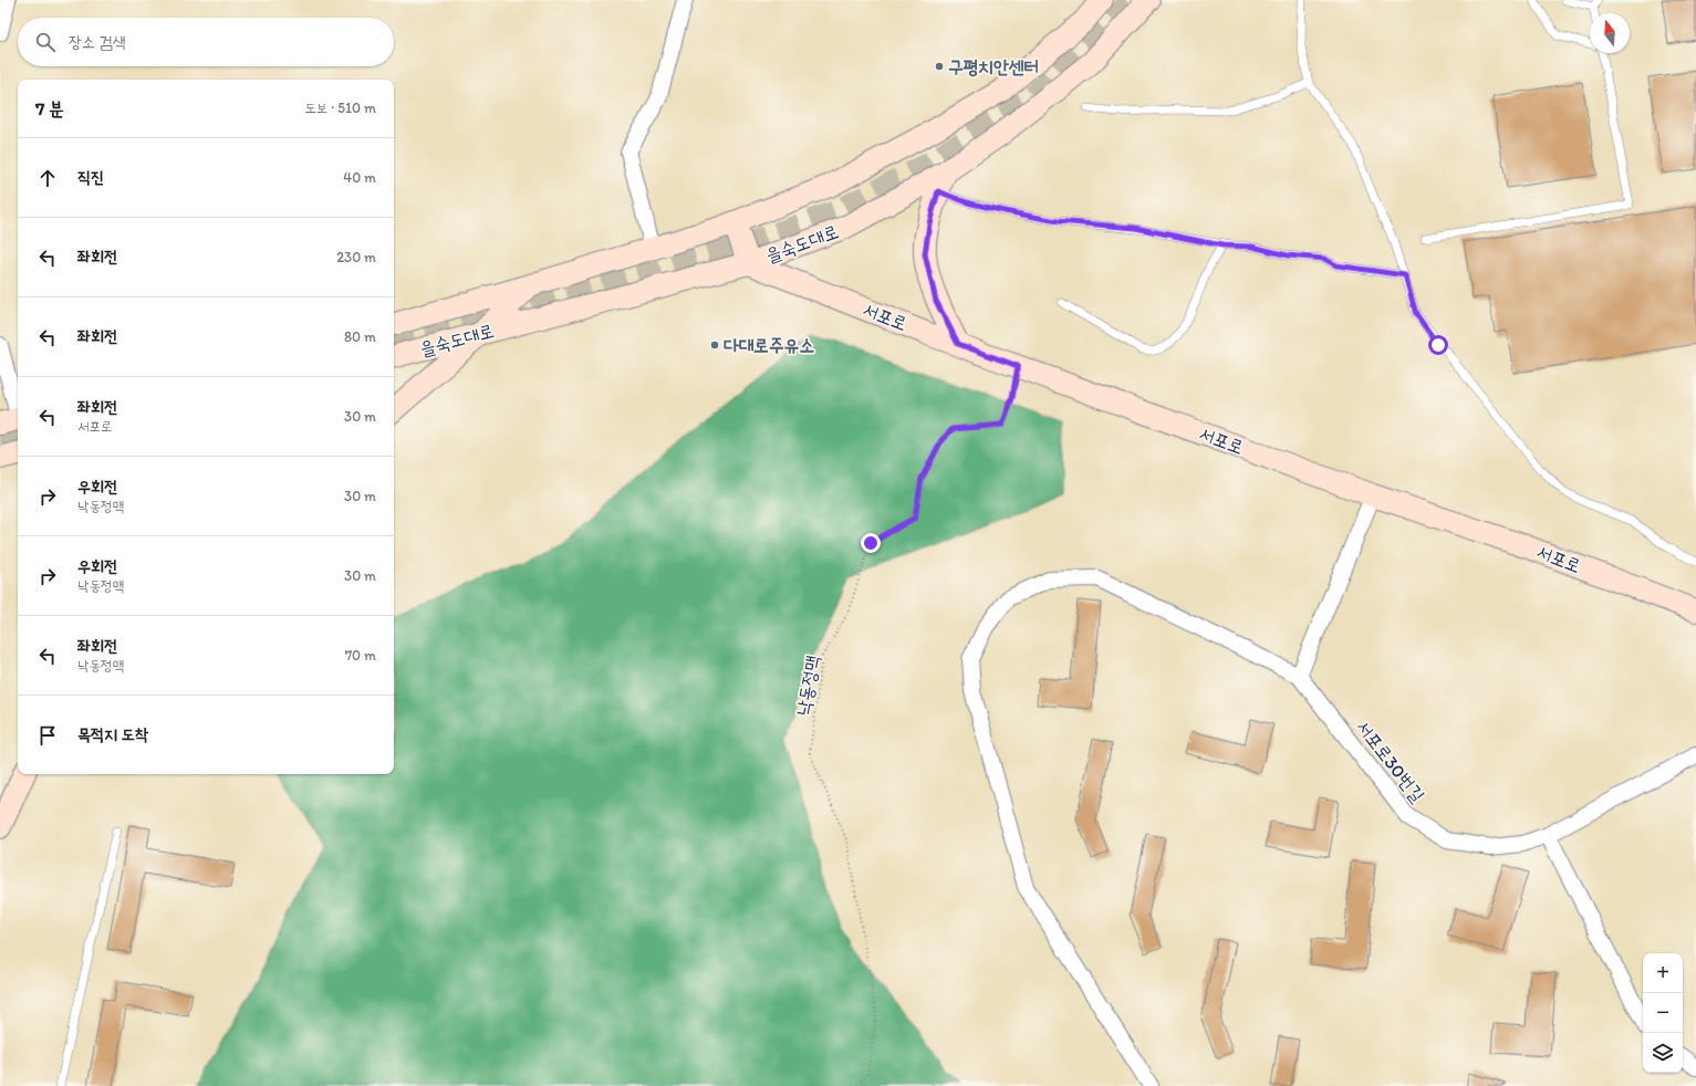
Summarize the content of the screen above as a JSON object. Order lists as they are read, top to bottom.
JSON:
{
  "streets": {
    "main road": ["을숙도대로", "서포로"],
    "street": ["서포로30번길"],
    "path": ["낙동정맥"]
  },
  "crossings": [
    ["을숙도대로", "서포로"],
    ["서포로", "낙동정맥"]
  ],
  "places": ["구평치안센터", "다대로주유소"],
  "north": "top",
  "page": {
    "search": "장소 검색",
    "heading": ["7 분", "도보 · 510 m"],
    "list": [
      ["직진", "40 m"],
      ["좌회전", "230 m"],
      ["좌회전", "80 m"],
      ["좌회전", "서포로", "30 m"],
      ["우회전", "낙동정맥", "30 m"],
      ["우회전", "낙동정맥", "30 m"],
      ["좌회전", "낙동정맥", "70 m"],
      "목적지 도착"
    ],
    "map_buttons": ["+", "−"]
  }
}
